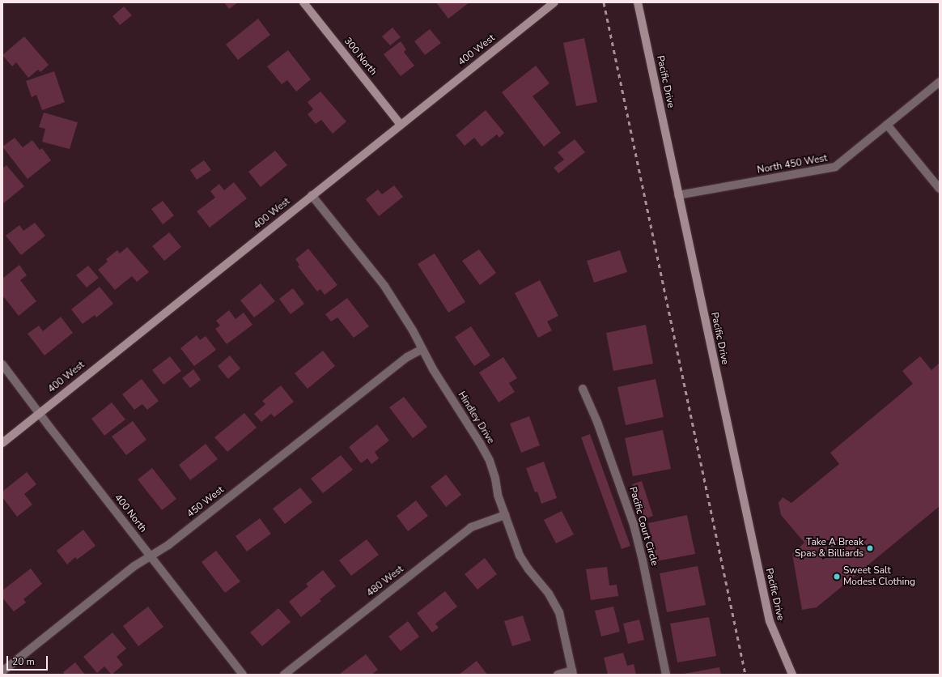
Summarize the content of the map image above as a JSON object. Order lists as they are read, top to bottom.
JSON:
{
  "streets": {
    "street": [
      "400 West",
      "300 North",
      "Pacific Drive",
      "North 450 West",
      "Hindley Drive",
      "450 West",
      "400 North",
      "Pacific Court Circle",
      "480 West"
    ]
  },
  "crossings": [
    ["400 West", "300 North"],
    ["400 West", "Hindley Drive"],
    ["400 West", "400 North"],
    ["Pacific Drive", "North 450 West"],
    ["Hindley Drive", "450 West"],
    ["Hindley Drive", "480 West"],
    ["450 West", "400 North"]
  ],
  "places": ["Take A Break Spas & Billiards", "Sweet Salt Modest Clothing"],
  "scale_bar": "20 m"
}
